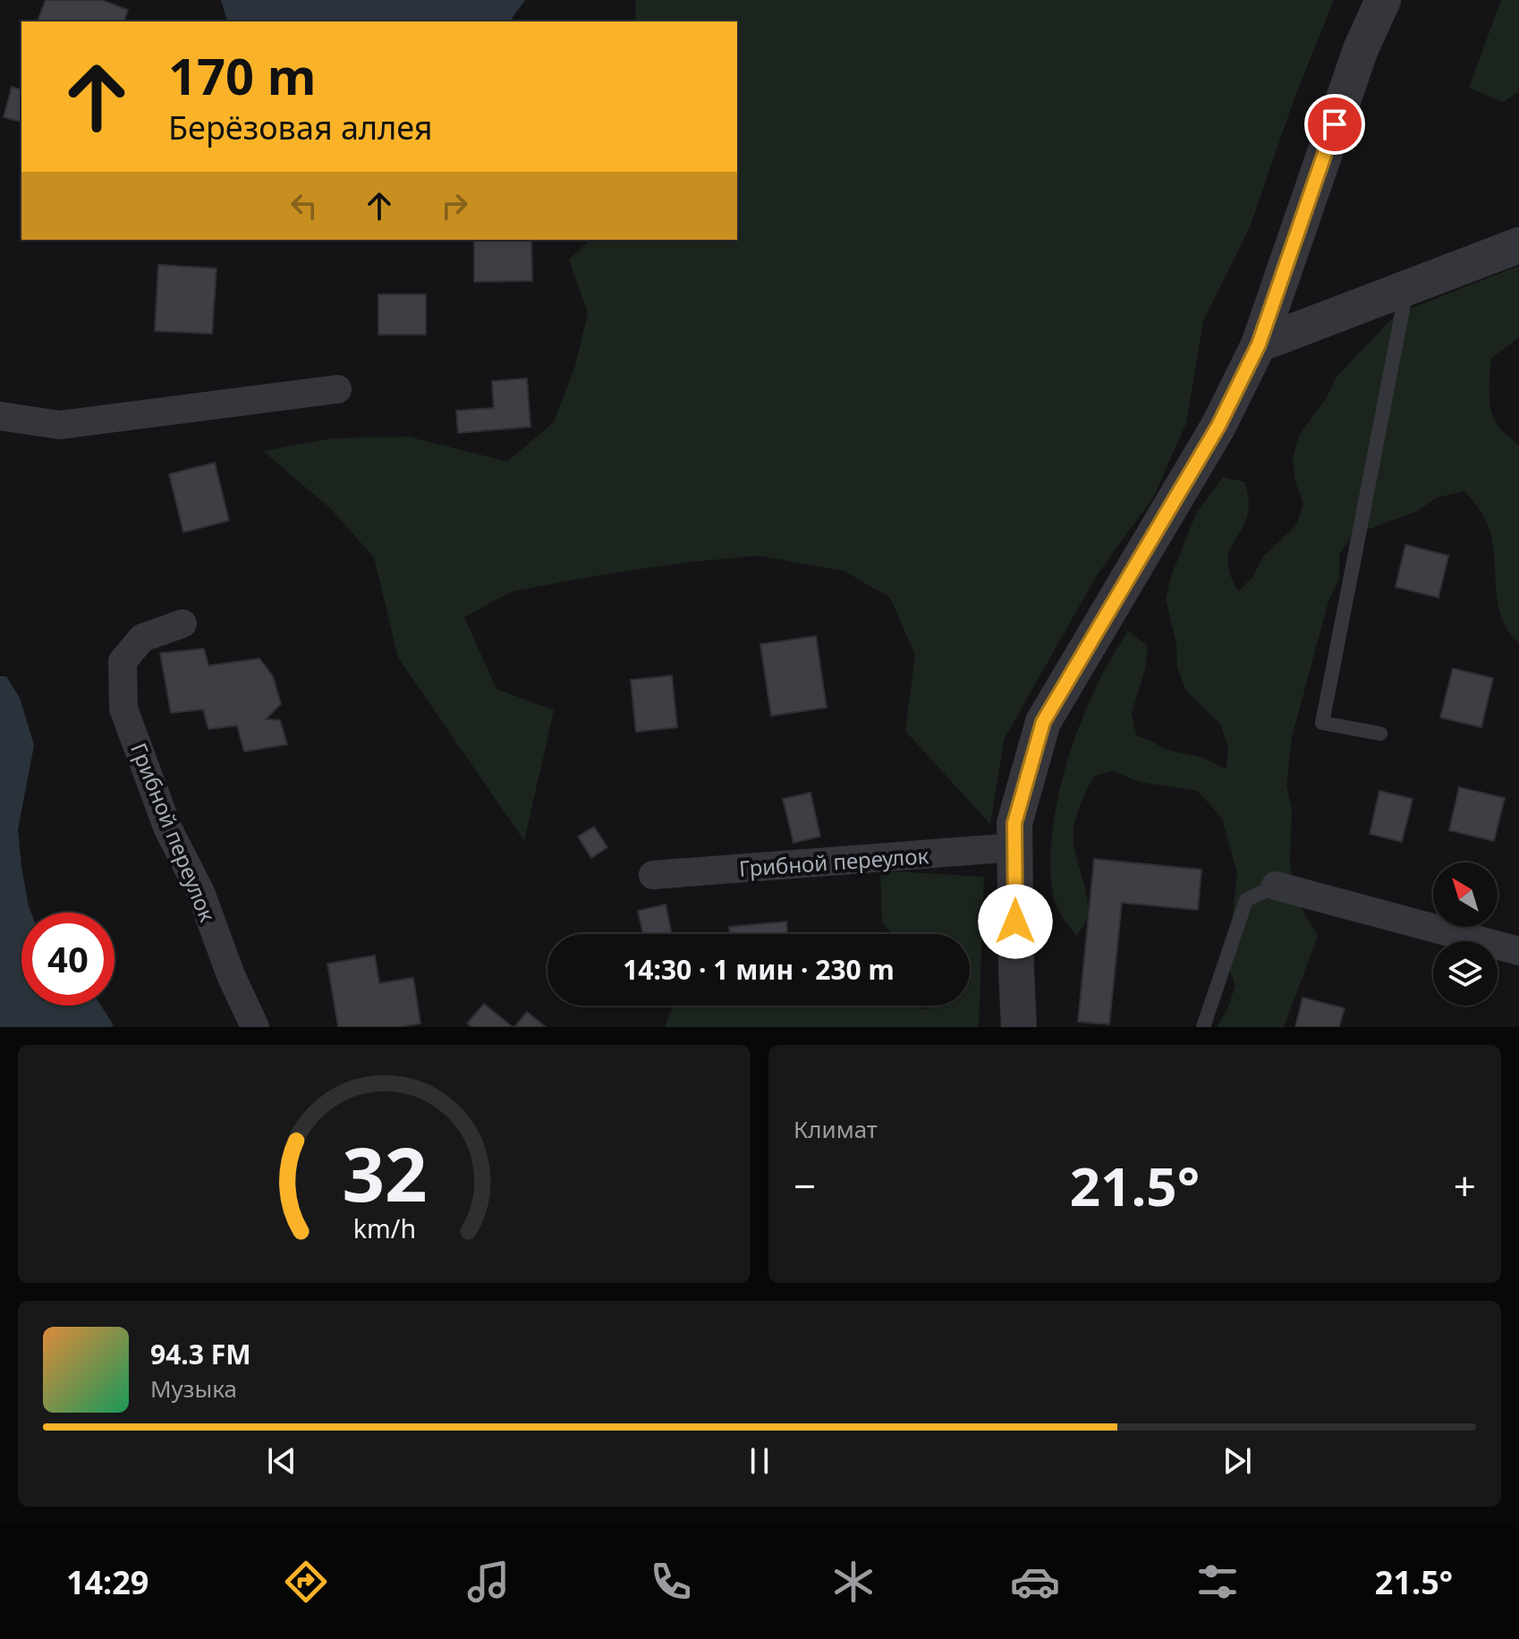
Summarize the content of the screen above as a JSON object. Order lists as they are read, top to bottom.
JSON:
{
  "streets": {
    "street": ["Грибной переулок"]
  },
  "north": "top left",
  "page": {
    "turn": ["170 m", "Берёзовая аллея"],
    "limit": "40",
    "trip": "14:30 · 1 мин · 230 m",
    "tile": "Климат",
    "heat": ["−", "21.5°", "+"],
    "song": ["94.3 FM", "Музыка"],
    "tabs": ["14:29", "21.5°"],
    "gauge": ["32", "km/h"]
  }
}
